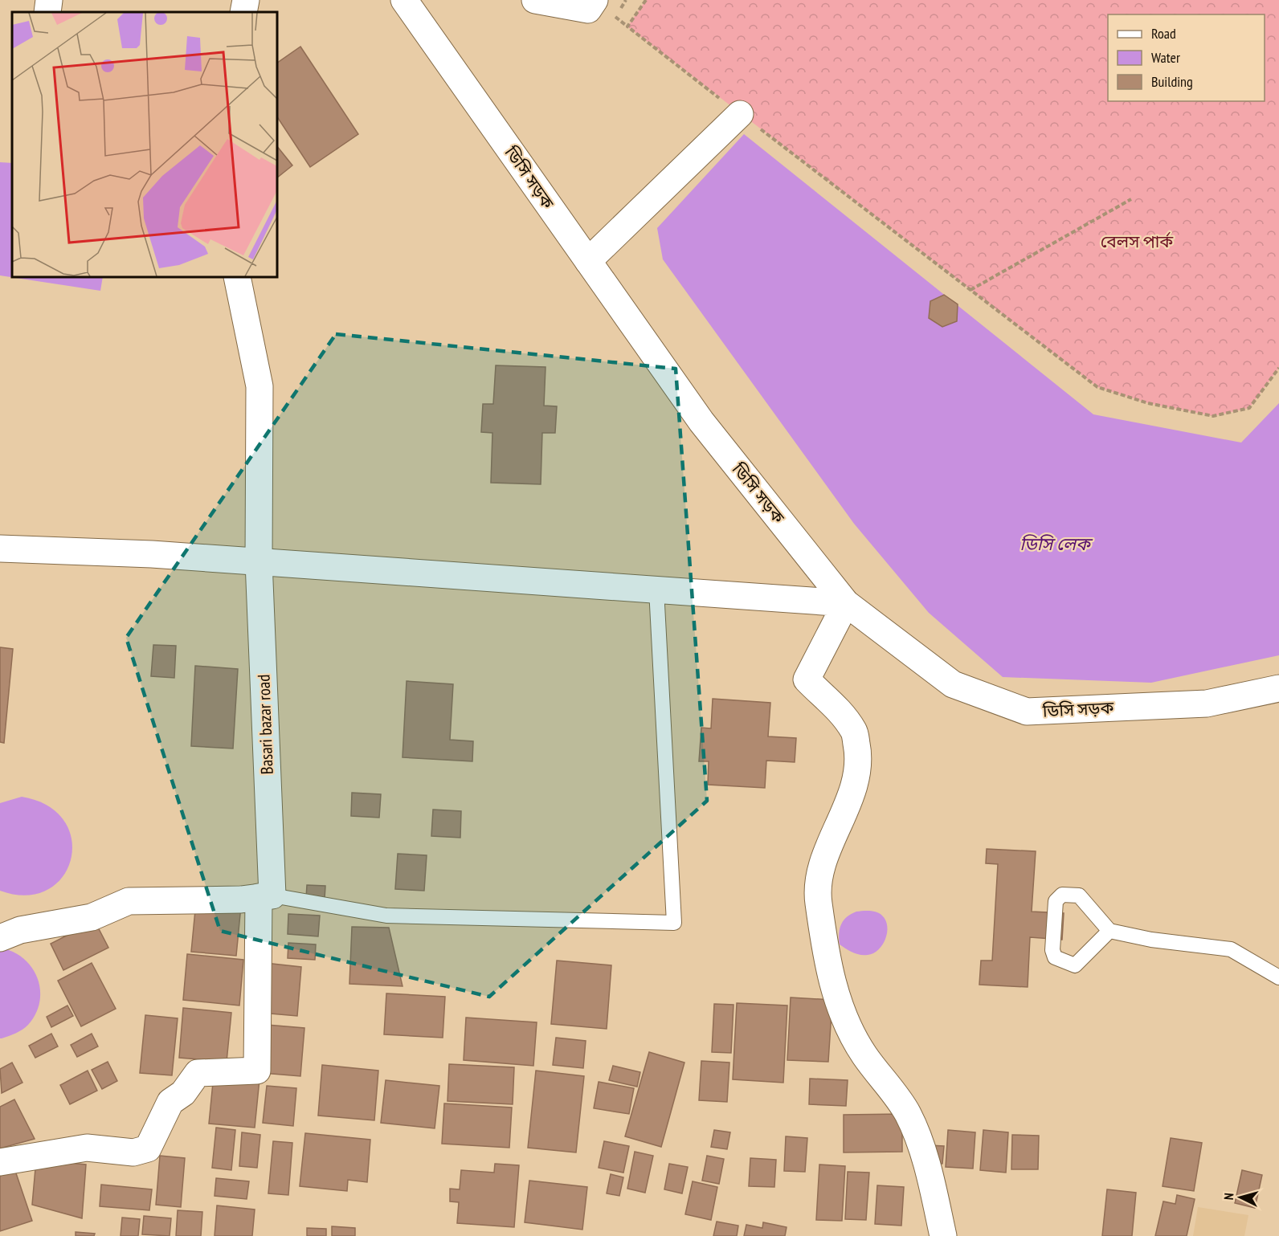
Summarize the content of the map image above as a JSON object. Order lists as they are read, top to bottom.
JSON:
{
  "streets": {
    "street": ["ডিসি সড়ক", "Basari bazar road"]
  },
  "water": ["ডিসি লেক"],
  "parks": ["বেলস পার্ক"],
  "legend": ["Road", "Water", "Building"],
  "north": "left"
}
